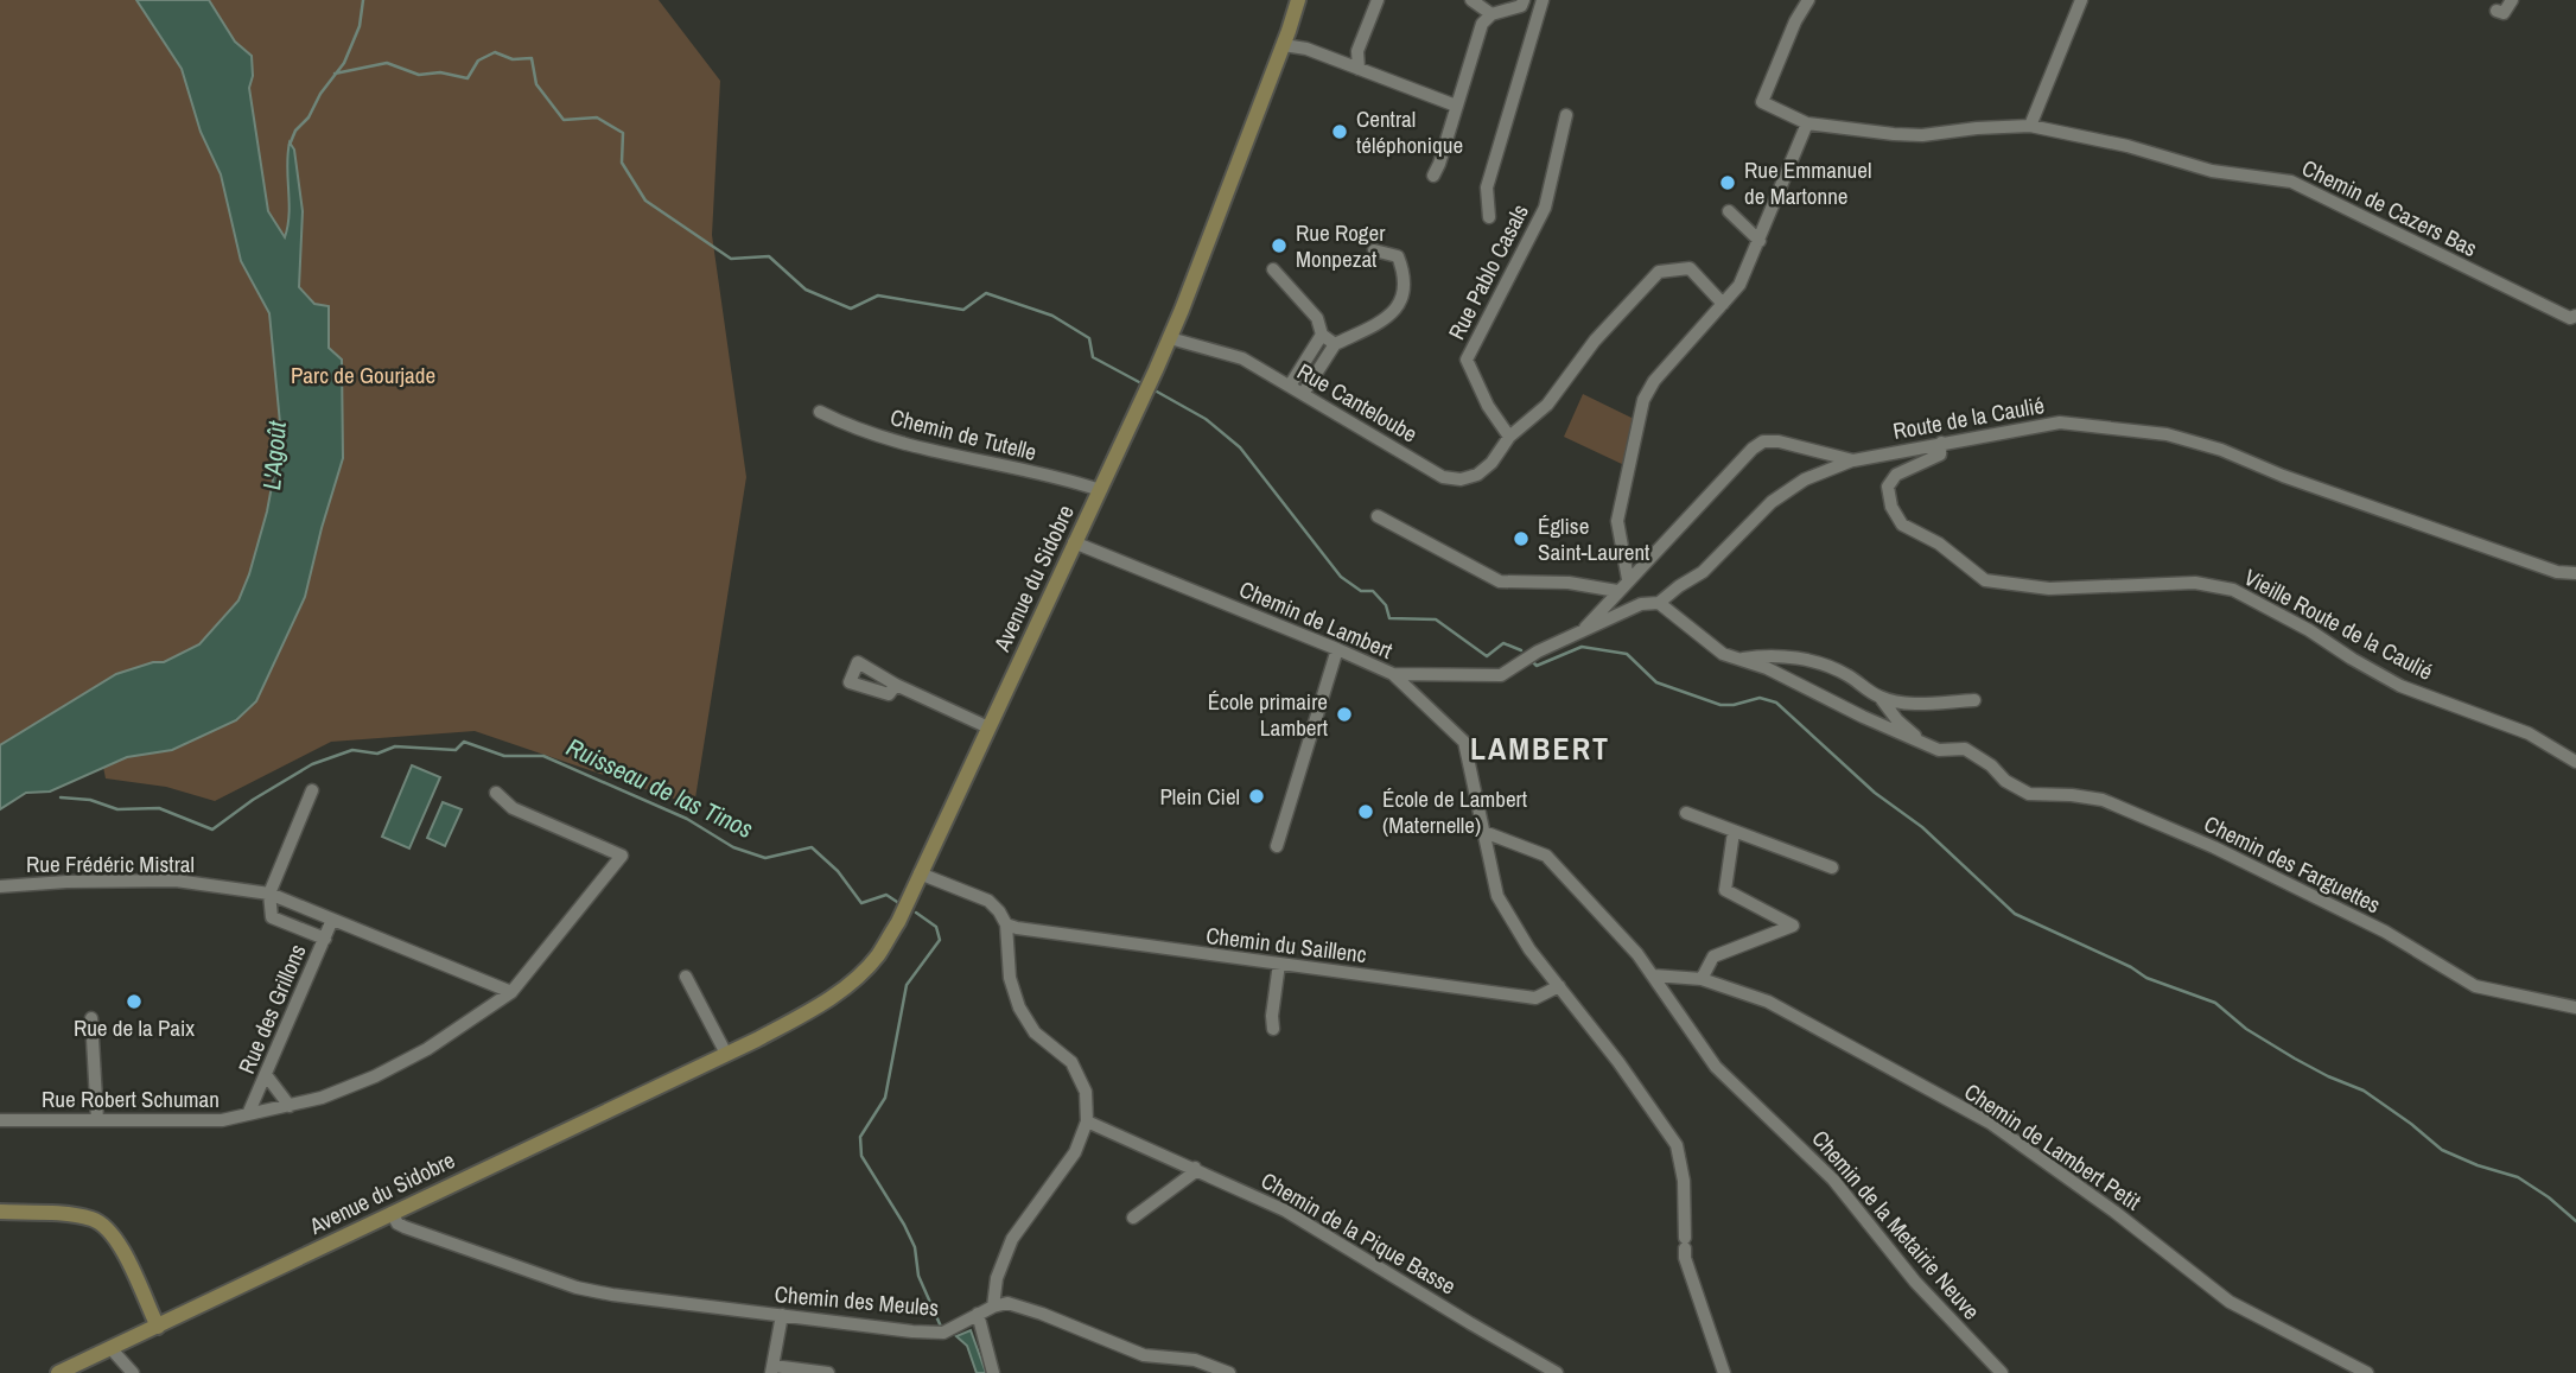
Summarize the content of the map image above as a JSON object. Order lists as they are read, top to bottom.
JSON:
{
  "streets": {
    "main road": ["Avenue du Sidobre"],
    "street": [
      "Chemin de Cazers Bas",
      "Rue Pablo Casals",
      "Rue Canteloube",
      "Route de la Caulié",
      "Chemin de Tutelle",
      "Chemin de Lambert",
      "Vieille Route de la Caulié",
      "Rue Frédéric Mistral",
      "Chemin des Farguettes",
      "Chemin du Saillenc",
      "Rue des Grillons",
      "Rue Robert Schuman",
      "Chemin de Lambert Petit",
      "Chemin de la Metairie Neuve",
      "Chemin de la Pique Basse",
      "Chemin des Meules"
    ]
  },
  "crossings": [
    ["Rue Pablo Casals", "Rue Canteloube"],
    ["Rue Canteloube", "Avenue du Sidobre"],
    ["Route de la Caulié", "Chemin de Lambert"],
    ["Route de la Caulié", "Vieille Route de la Caulié"],
    ["Chemin de Tutelle", "Avenue du Sidobre"],
    ["Avenue du Sidobre", "Chemin de Lambert"],
    ["Avenue du Sidobre", "Chemin des Meules"],
    ["Rue Frédéric Mistral", "Rue des Grillons"],
    ["Rue Frédéric Mistral", "Rue Robert Schuman"],
    ["Rue des Grillons", "Rue Robert Schuman"],
    ["Chemin de Lambert Petit", "Chemin de la Metairie Neuve"]
  ],
  "districts": ["LAMBERT"],
  "water": ["L'Agoût", "Ruisseau de las Tinos"],
  "parks": ["Parc de Gourjade"],
  "places": [
    "Central téléphonique",
    "Rue Emmanuel de Martonne",
    "Rue Roger Monpezat",
    "Église Saint-Laurent",
    "École primaire Lambert",
    "Plein Ciel",
    "École de Lambert (Maternelle)",
    "Rue de la Paix"
  ]
}
